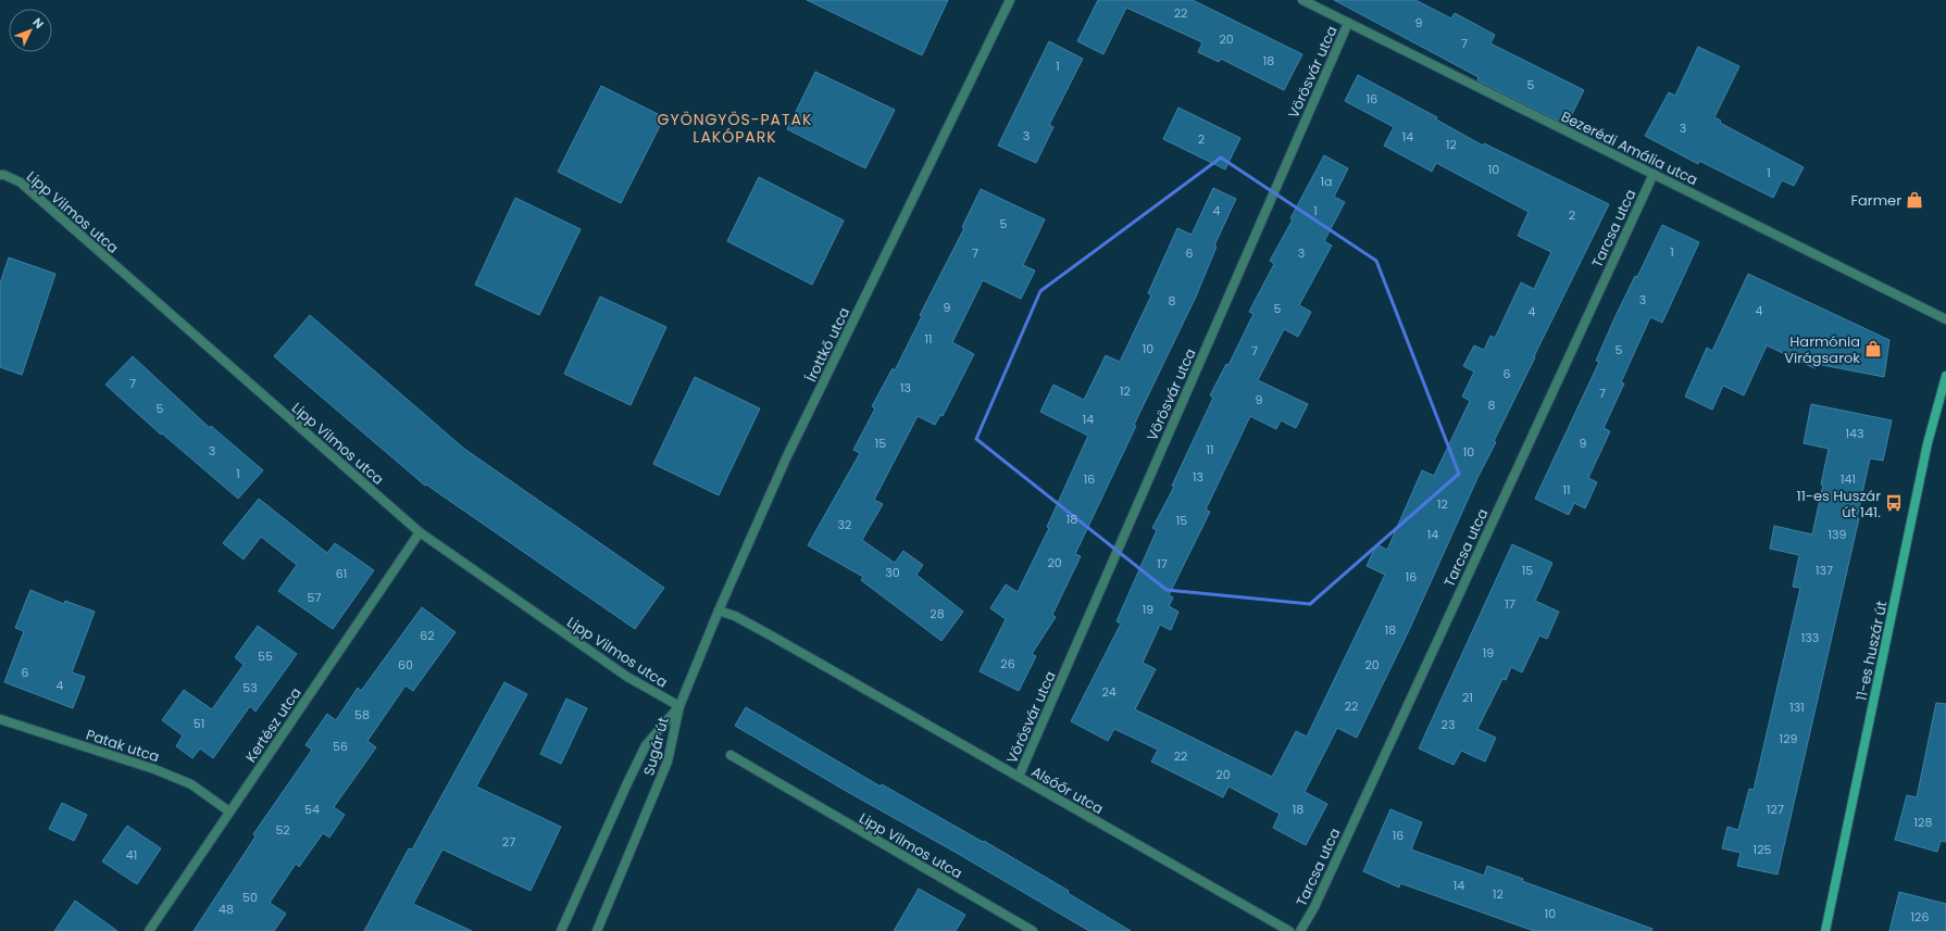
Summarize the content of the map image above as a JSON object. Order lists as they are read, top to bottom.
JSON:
{
  "streets": {
    "main road": ["11-es huszár út"],
    "street": [
      "Vörösvár utca",
      "Bezerédi Amália utca",
      "Lipp Vilmos utca",
      "Tarcsa utca",
      "Írottkő utca",
      "Kertész utca",
      "Patak utca",
      "Sugár út",
      "Alsóőr utca"
    ]
  },
  "crossings": [
    ["Vörösvár utca", "Bezerédi Amália utca"],
    ["Vörösvár utca", "Alsóőr utca"],
    ["Bezerédi Amália utca", "Tarcsa utca"],
    ["Lipp Vilmos utca", "Írottkő utca"],
    ["Lipp Vilmos utca", "Kertész utca"],
    ["Lipp Vilmos utca", "Sugár út"],
    ["Írottkő utca", "Sugár út"],
    ["Írottkő utca", "Alsóőr utca"],
    ["Kertész utca", "Patak utca"]
  ],
  "districts": ["GYÖNGYÖS-PATAK LAKÓPARK"],
  "places": {
    "shop": ["Farmer", "Harmónia Virágsarok"],
    "bus stop": ["11-es Huszár út 141."]
  },
  "house_numbers": [
    "22",
    "9",
    "20",
    "7",
    "18",
    "1",
    "5",
    "16",
    "3",
    "3",
    "14",
    "2",
    "12",
    "10",
    "1",
    "1a",
    "4",
    "1",
    "2",
    "5",
    "1",
    "7",
    "6",
    "3",
    "3",
    "8",
    "9",
    "5",
    "4",
    "4",
    "11",
    "10",
    "5",
    "7",
    "6",
    "7",
    "13",
    "12",
    "7",
    "9",
    "8",
    "5",
    "14",
    "143",
    "15",
    "9",
    "11",
    "3",
    "10",
    "1",
    "13",
    "16",
    "141",
    "11",
    "12",
    "18",
    "15",
    "32",
    "14",
    "139",
    "20",
    "17",
    "15",
    "137",
    "30",
    "61",
    "16",
    "57",
    "17",
    "19",
    "28",
    "18",
    "62",
    "133",
    "19",
    "55",
    "26",
    "60",
    "20",
    "6",
    "4",
    "53",
    "24",
    "21",
    "22",
    "131",
    "58",
    "51",
    "23",
    "129",
    "56",
    "22",
    "20",
    "54",
    "18",
    "127",
    "128",
    "52",
    "16",
    "27",
    "125",
    "41",
    "14",
    "12",
    "50",
    "48",
    "10",
    "126"
  ],
  "north": "top right"
}
